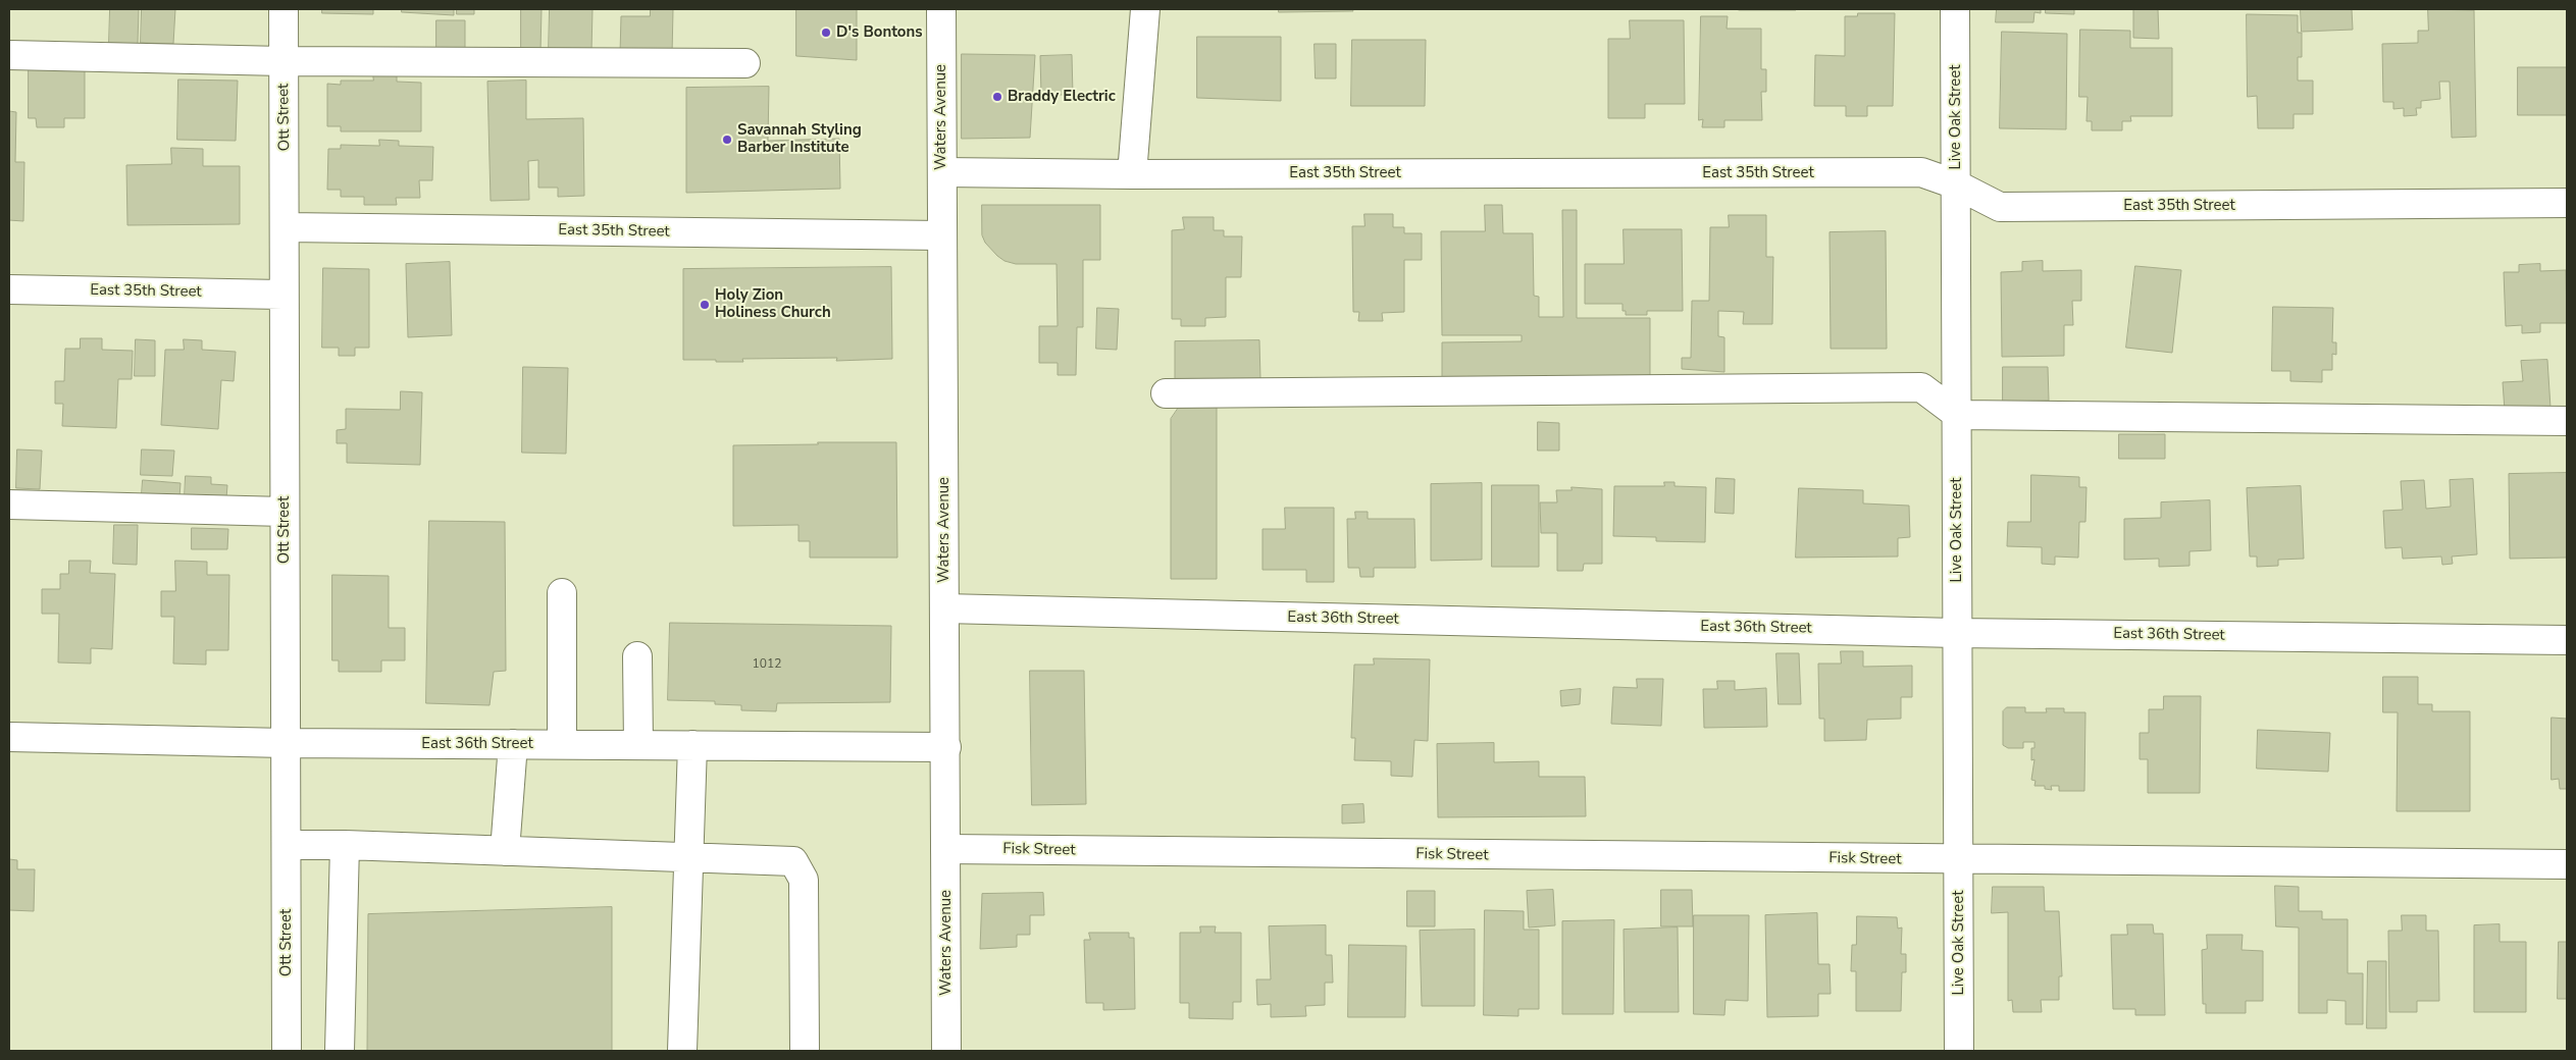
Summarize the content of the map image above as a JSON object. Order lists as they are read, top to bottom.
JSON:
{
  "streets": {
    "street": [
      "Ott Street",
      "Waters Avenue",
      "Live Oak Street",
      "East 35th Street",
      "East 36th Street",
      "Fisk Street"
    ]
  },
  "crossings": [
    ["Ott Street", "East 35th Street"],
    ["Ott Street", "East 36th Street"],
    ["Waters Avenue", "East 35th Street"],
    ["Waters Avenue", "East 36th Street"],
    ["Waters Avenue", "Fisk Street"],
    ["Live Oak Street", "East 35th Street"],
    ["Live Oak Street", "East 36th Street"],
    ["Live Oak Street", "Fisk Street"]
  ],
  "places": [
    "D's Bontons",
    "Braddy Electric",
    "Savannah Styling Barber Institute",
    "Holy Zion Holiness Church"
  ],
  "house_numbers": ["1012"]
}
